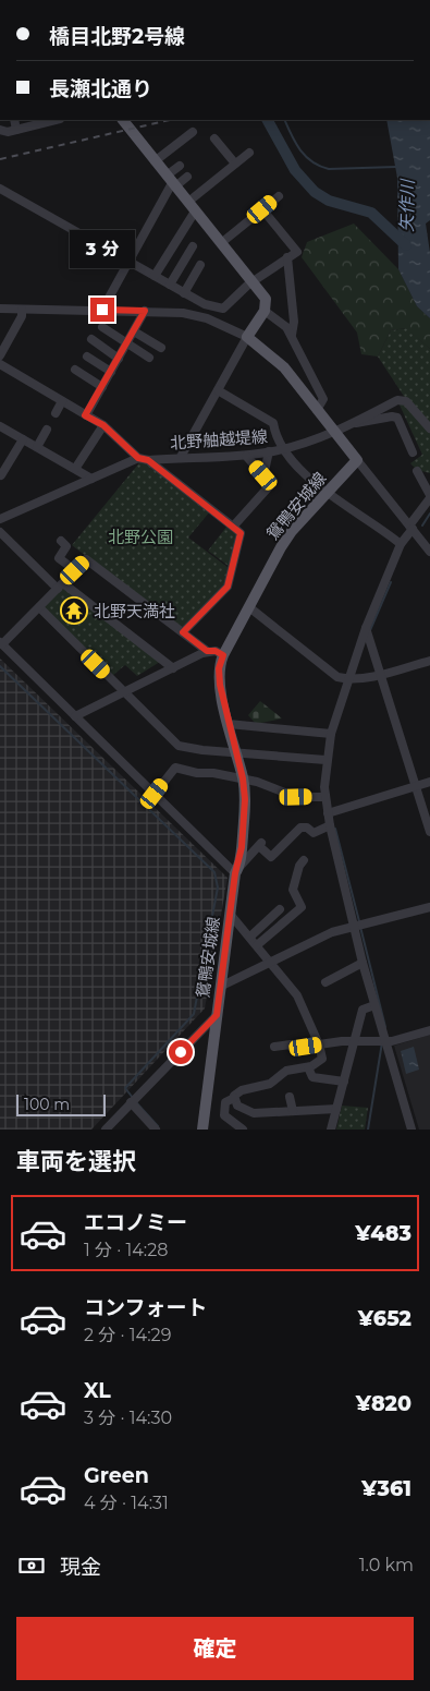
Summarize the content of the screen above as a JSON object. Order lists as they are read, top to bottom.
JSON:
{
  "streets": {
    "main road": ["鴛鴨安城線"],
    "street": ["北野舳越堤線"]
  },
  "water": ["矢作川"],
  "parks": ["北野公園"],
  "places": {
    "temple": ["北野天満社"]
  },
  "scale_bar": "100 m",
  "page": {
    "banner": ["橋目北野2号線", "長瀬北通り"],
    "bubble": "3 分",
    "scale": "100 m",
    "heading": "車両を選択",
    "list": [
      {
        "name": "エコノミー",
        "note": "1 分 · 14:28",
        "value": "¥483"
      },
      {
        "name": "コンフォート",
        "note": "2 分 · 14:29",
        "value": "¥652"
      },
      {
        "name": "XL",
        "note": "3 分 · 14:30",
        "value": "¥820"
      },
      {
        "name": "Green",
        "note": "4 分 · 14:31",
        "value": "¥361"
      }
    ],
    "pay": ["現金", "1.0 km"],
    "buttons": "確定"
  }
}
